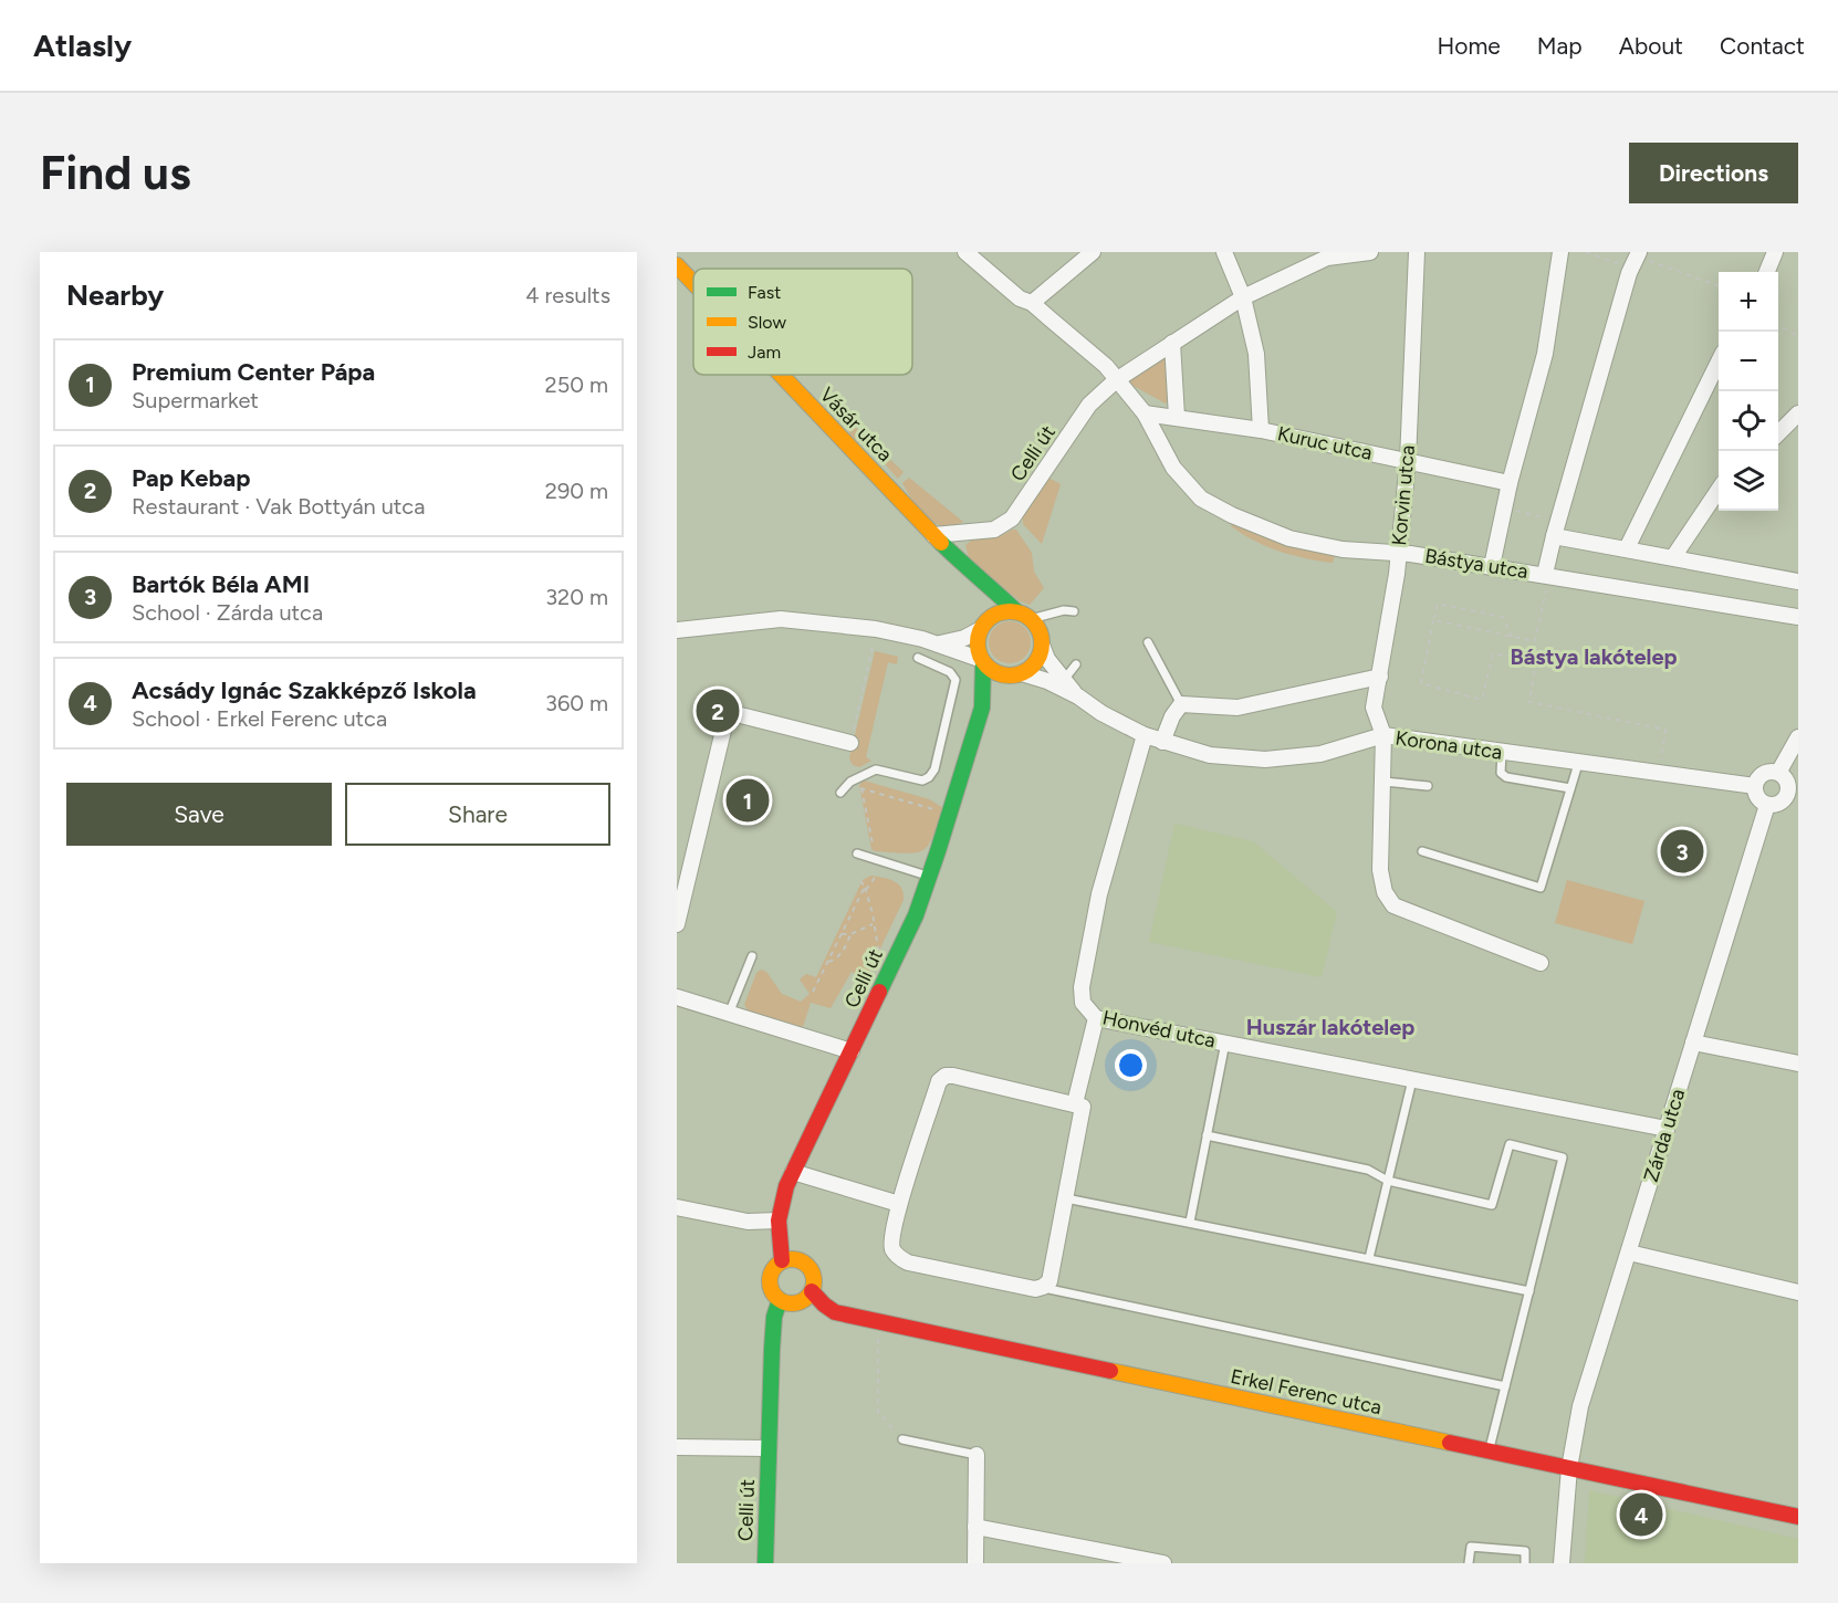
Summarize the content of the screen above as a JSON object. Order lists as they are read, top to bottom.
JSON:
{
  "streets": {
    "street": [
      "Vásár utca",
      "Kuruc utca",
      "Celli út",
      "Korvin utca",
      "Bástya utca",
      "Korona utca",
      "Honvéd utca",
      "Zárda utca",
      "Erkel Ferenc utca"
    ]
  },
  "crossings": [
    ["Vásár utca", "Celli út"],
    ["Vásár utca", "Korona utca"],
    ["Kuruc utca", "Korvin utca"],
    ["Kuruc utca", "Bástya utca"],
    ["Celli út", "Bástya utca"],
    ["Celli út", "Korona utca"],
    ["Celli út", "Erkel Ferenc utca"],
    ["Korvin utca", "Bástya utca"],
    ["Korvin utca", "Korona utca"],
    ["Korona utca", "Honvéd utca"],
    ["Korona utca", "Zárda utca"],
    ["Honvéd utca", "Zárda utca"],
    ["Zárda utca", "Erkel Ferenc utca"]
  ],
  "districts": ["Bástya lakótelep", "Huszár lakótelep"],
  "legend": ["Fast", "Slow", "Jam"],
  "page": {
    "header": "Atlasly",
    "nav": [
      "Home",
      "Map",
      "About",
      "Contact"
    ],
    "buttons": [
      "Directions",
      ["Save", "Share"]
    ],
    "title": "Find us",
    "heading": ["Nearby", "4 results"],
    "map_buttons": ["+", "−"],
    "list": [
      {
        "mark": "1",
        "name": "Premium Center Pápa",
        "note": "Supermarket",
        "value": "250 m"
      },
      {
        "mark": "2",
        "name": "Pap Kebap",
        "note": "Restaurant · Vak Bottyán utca",
        "value": "290 m"
      },
      {
        "mark": "3",
        "name": "Bartók Béla AMI",
        "note": "School · Zárda utca",
        "value": "320 m"
      },
      {
        "mark": "4",
        "name": "Acsády Ignác Szakképző Iskola",
        "note": "School · Erkel Ferenc utca",
        "value": "360 m"
      }
    ],
    "pins": [
      "2",
      "1",
      "3",
      "4"
    ]
  }
}
